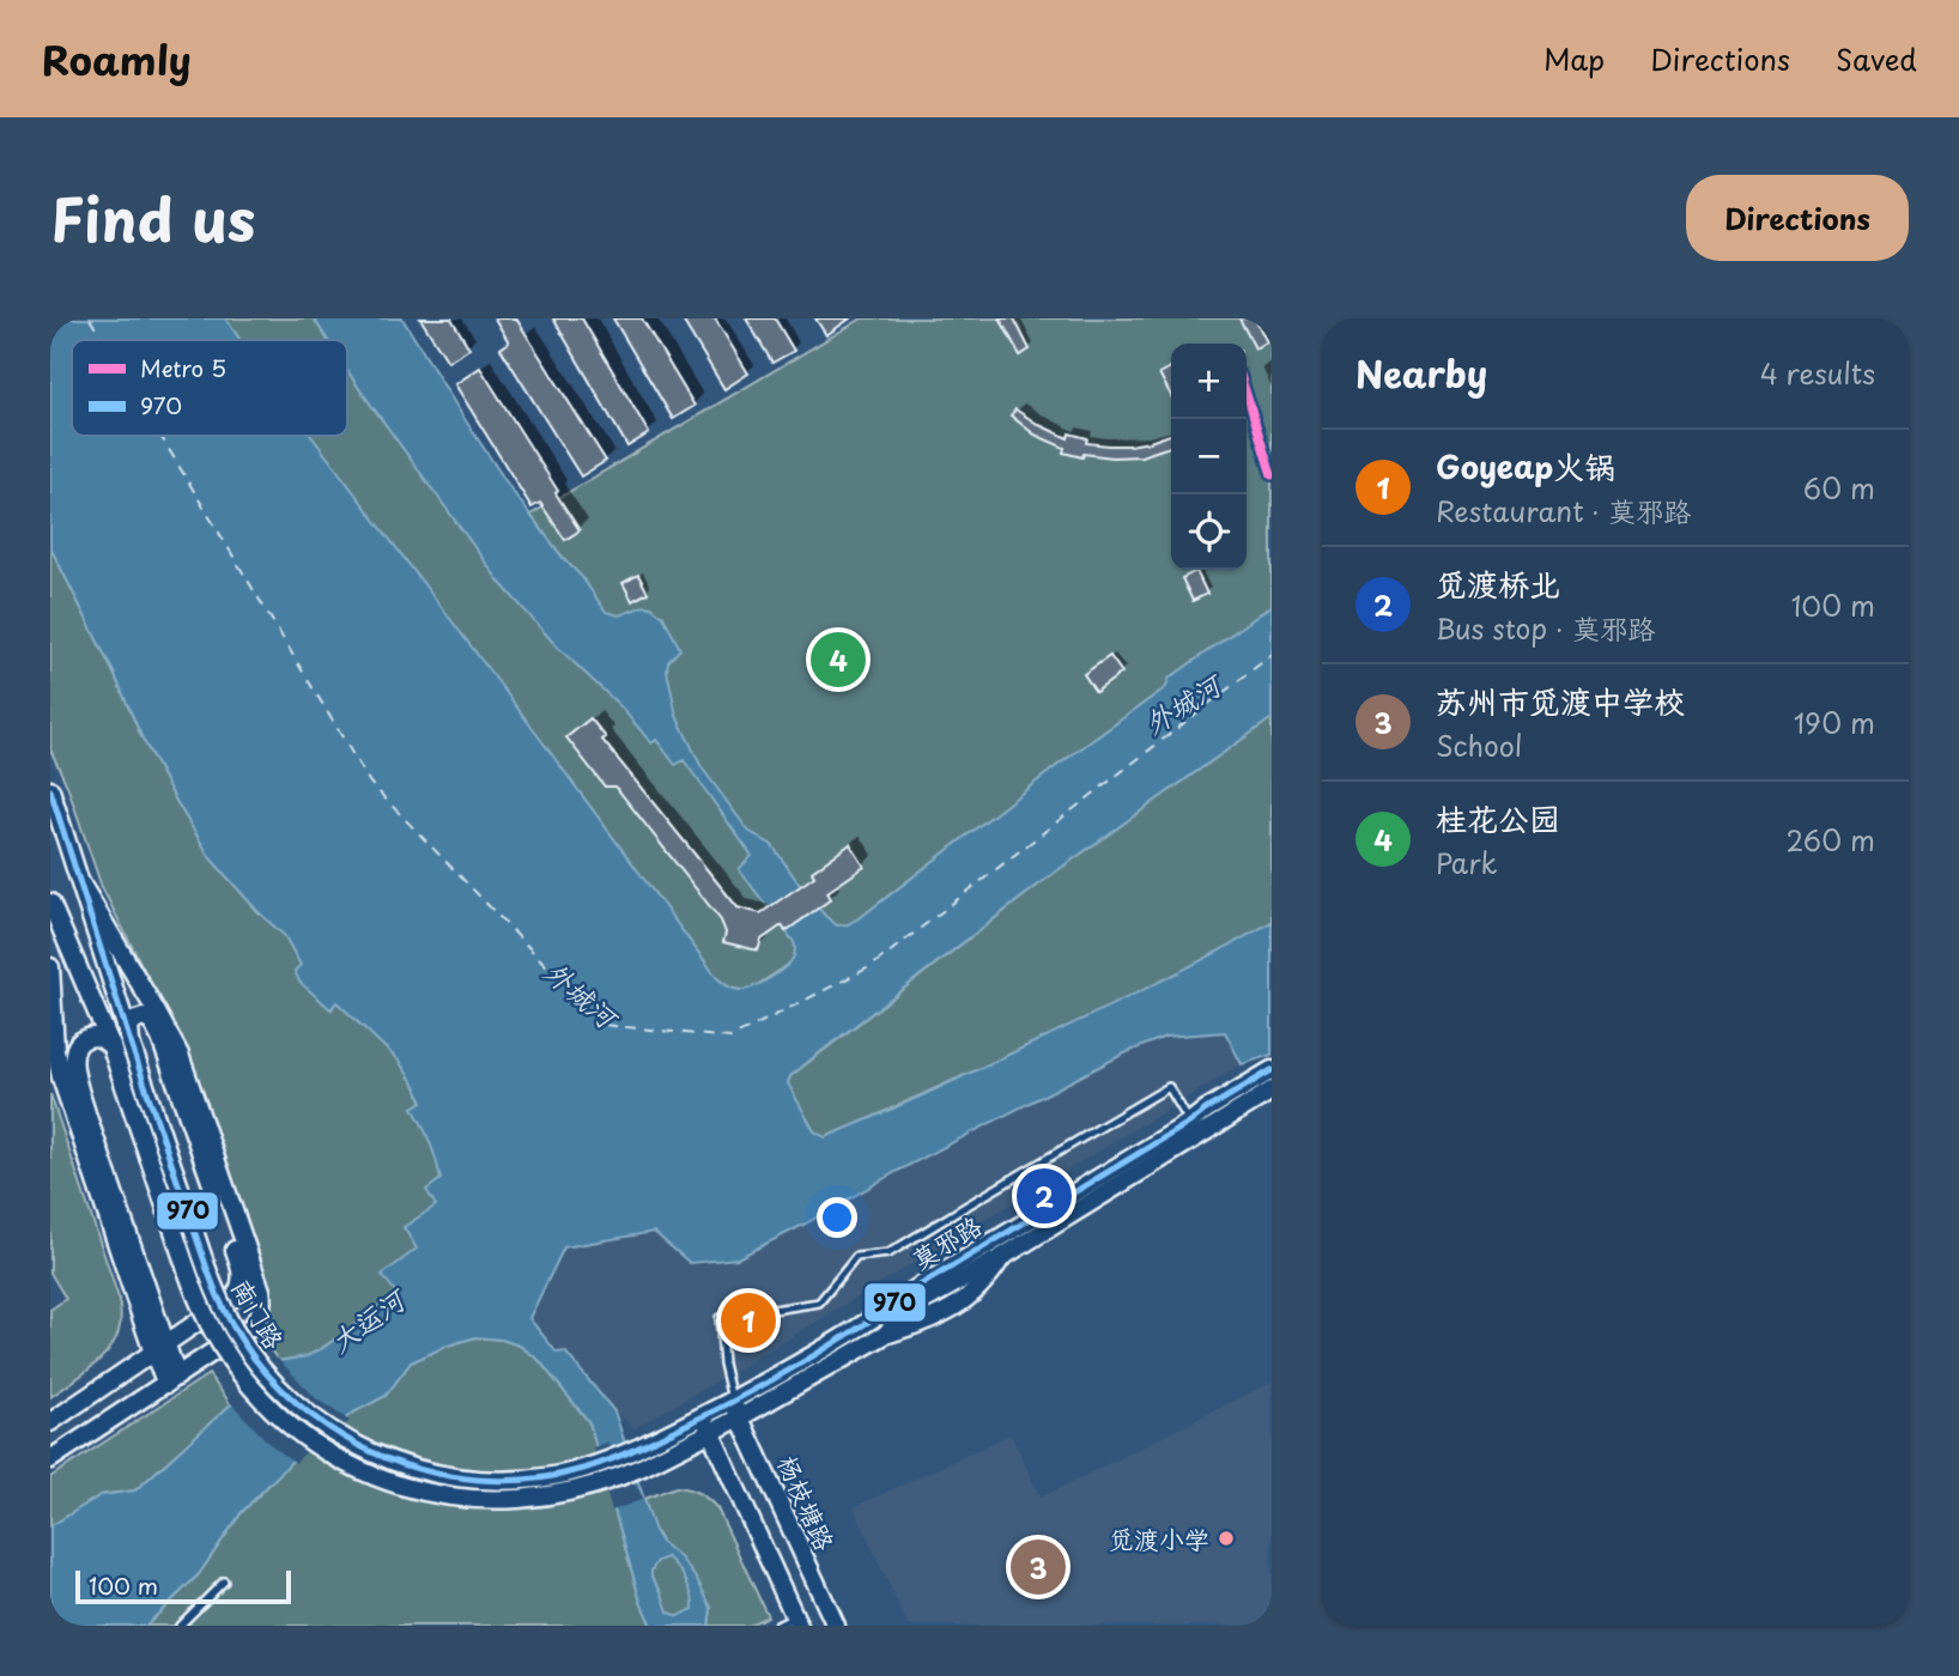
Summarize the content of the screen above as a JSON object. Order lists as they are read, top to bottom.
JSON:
{
  "streets": {
    "main road": ["莫邪路", "南门路", "杨枝塘路"]
  },
  "crossings": [
    ["莫邪路", "南门路"],
    ["莫邪路", "杨枝塘路"],
    ["南门路", "杨枝塘路"]
  ],
  "water": ["外城河", "大运河"],
  "places": ["觅渡小学"],
  "lines": ["metro line 5", "transit line 970"],
  "legend": ["Metro 5", "970"],
  "scale_bar": "100 m",
  "page": {
    "header": "Roamly",
    "nav": ["Map", "Directions", "Saved"],
    "title": "Find us",
    "buttons": "Directions",
    "heading": ["Nearby", "4 results"],
    "map_buttons": ["+", "−"],
    "list": [
      {
        "mark": "1",
        "name": "Goyeap火锅",
        "note": "Restaurant · 莫邪路",
        "value": "60 m"
      },
      {
        "mark": "2",
        "name": "觅渡桥北",
        "note": "Bus stop · 莫邪路",
        "value": "100 m"
      },
      {
        "mark": "3",
        "name": "苏州市觅渡中学校",
        "note": "School",
        "value": "190 m"
      },
      {
        "mark": "4",
        "name": "桂花公园",
        "note": "Park",
        "value": "260 m"
      }
    ],
    "pins": [
      "4",
      "2",
      "1",
      "3"
    ],
    "scale": "100 m"
  }
}
